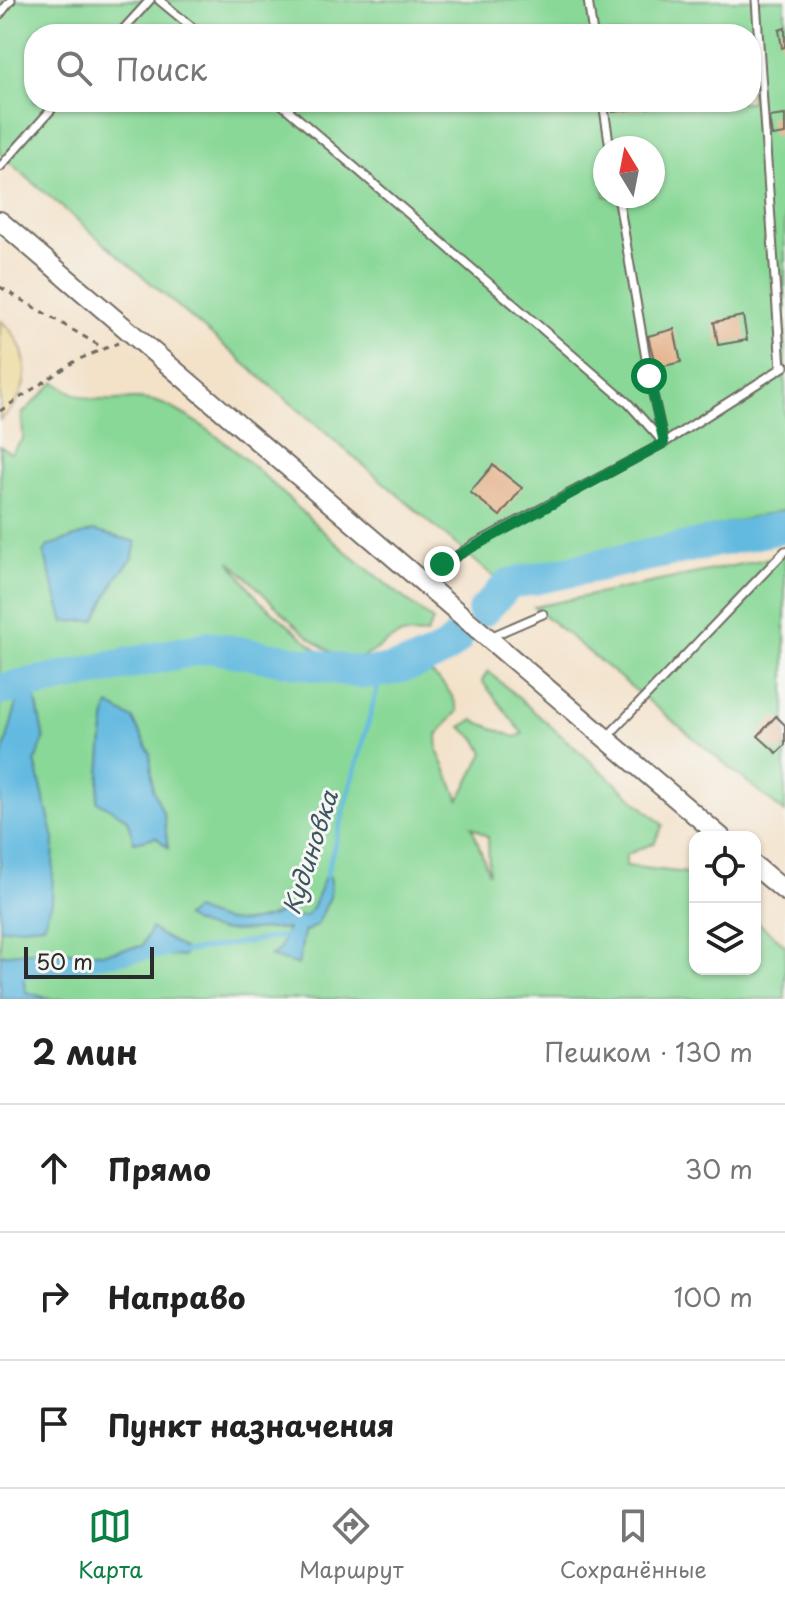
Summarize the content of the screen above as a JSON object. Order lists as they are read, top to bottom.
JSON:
{
  "water": ["Кудиновка"],
  "scale_bar": "50 m",
  "north": "top",
  "page": {
    "search": "Поиск",
    "scale": "50 m",
    "heading": ["2 мин", "Пешком · 130 m"],
    "list": [
      ["Прямо", "30 m"],
      ["Направо", "100 m"],
      "Пункт назначения"
    ],
    "nav": ["Карта", "Маршрут", "Сохранённые"]
  }
}
